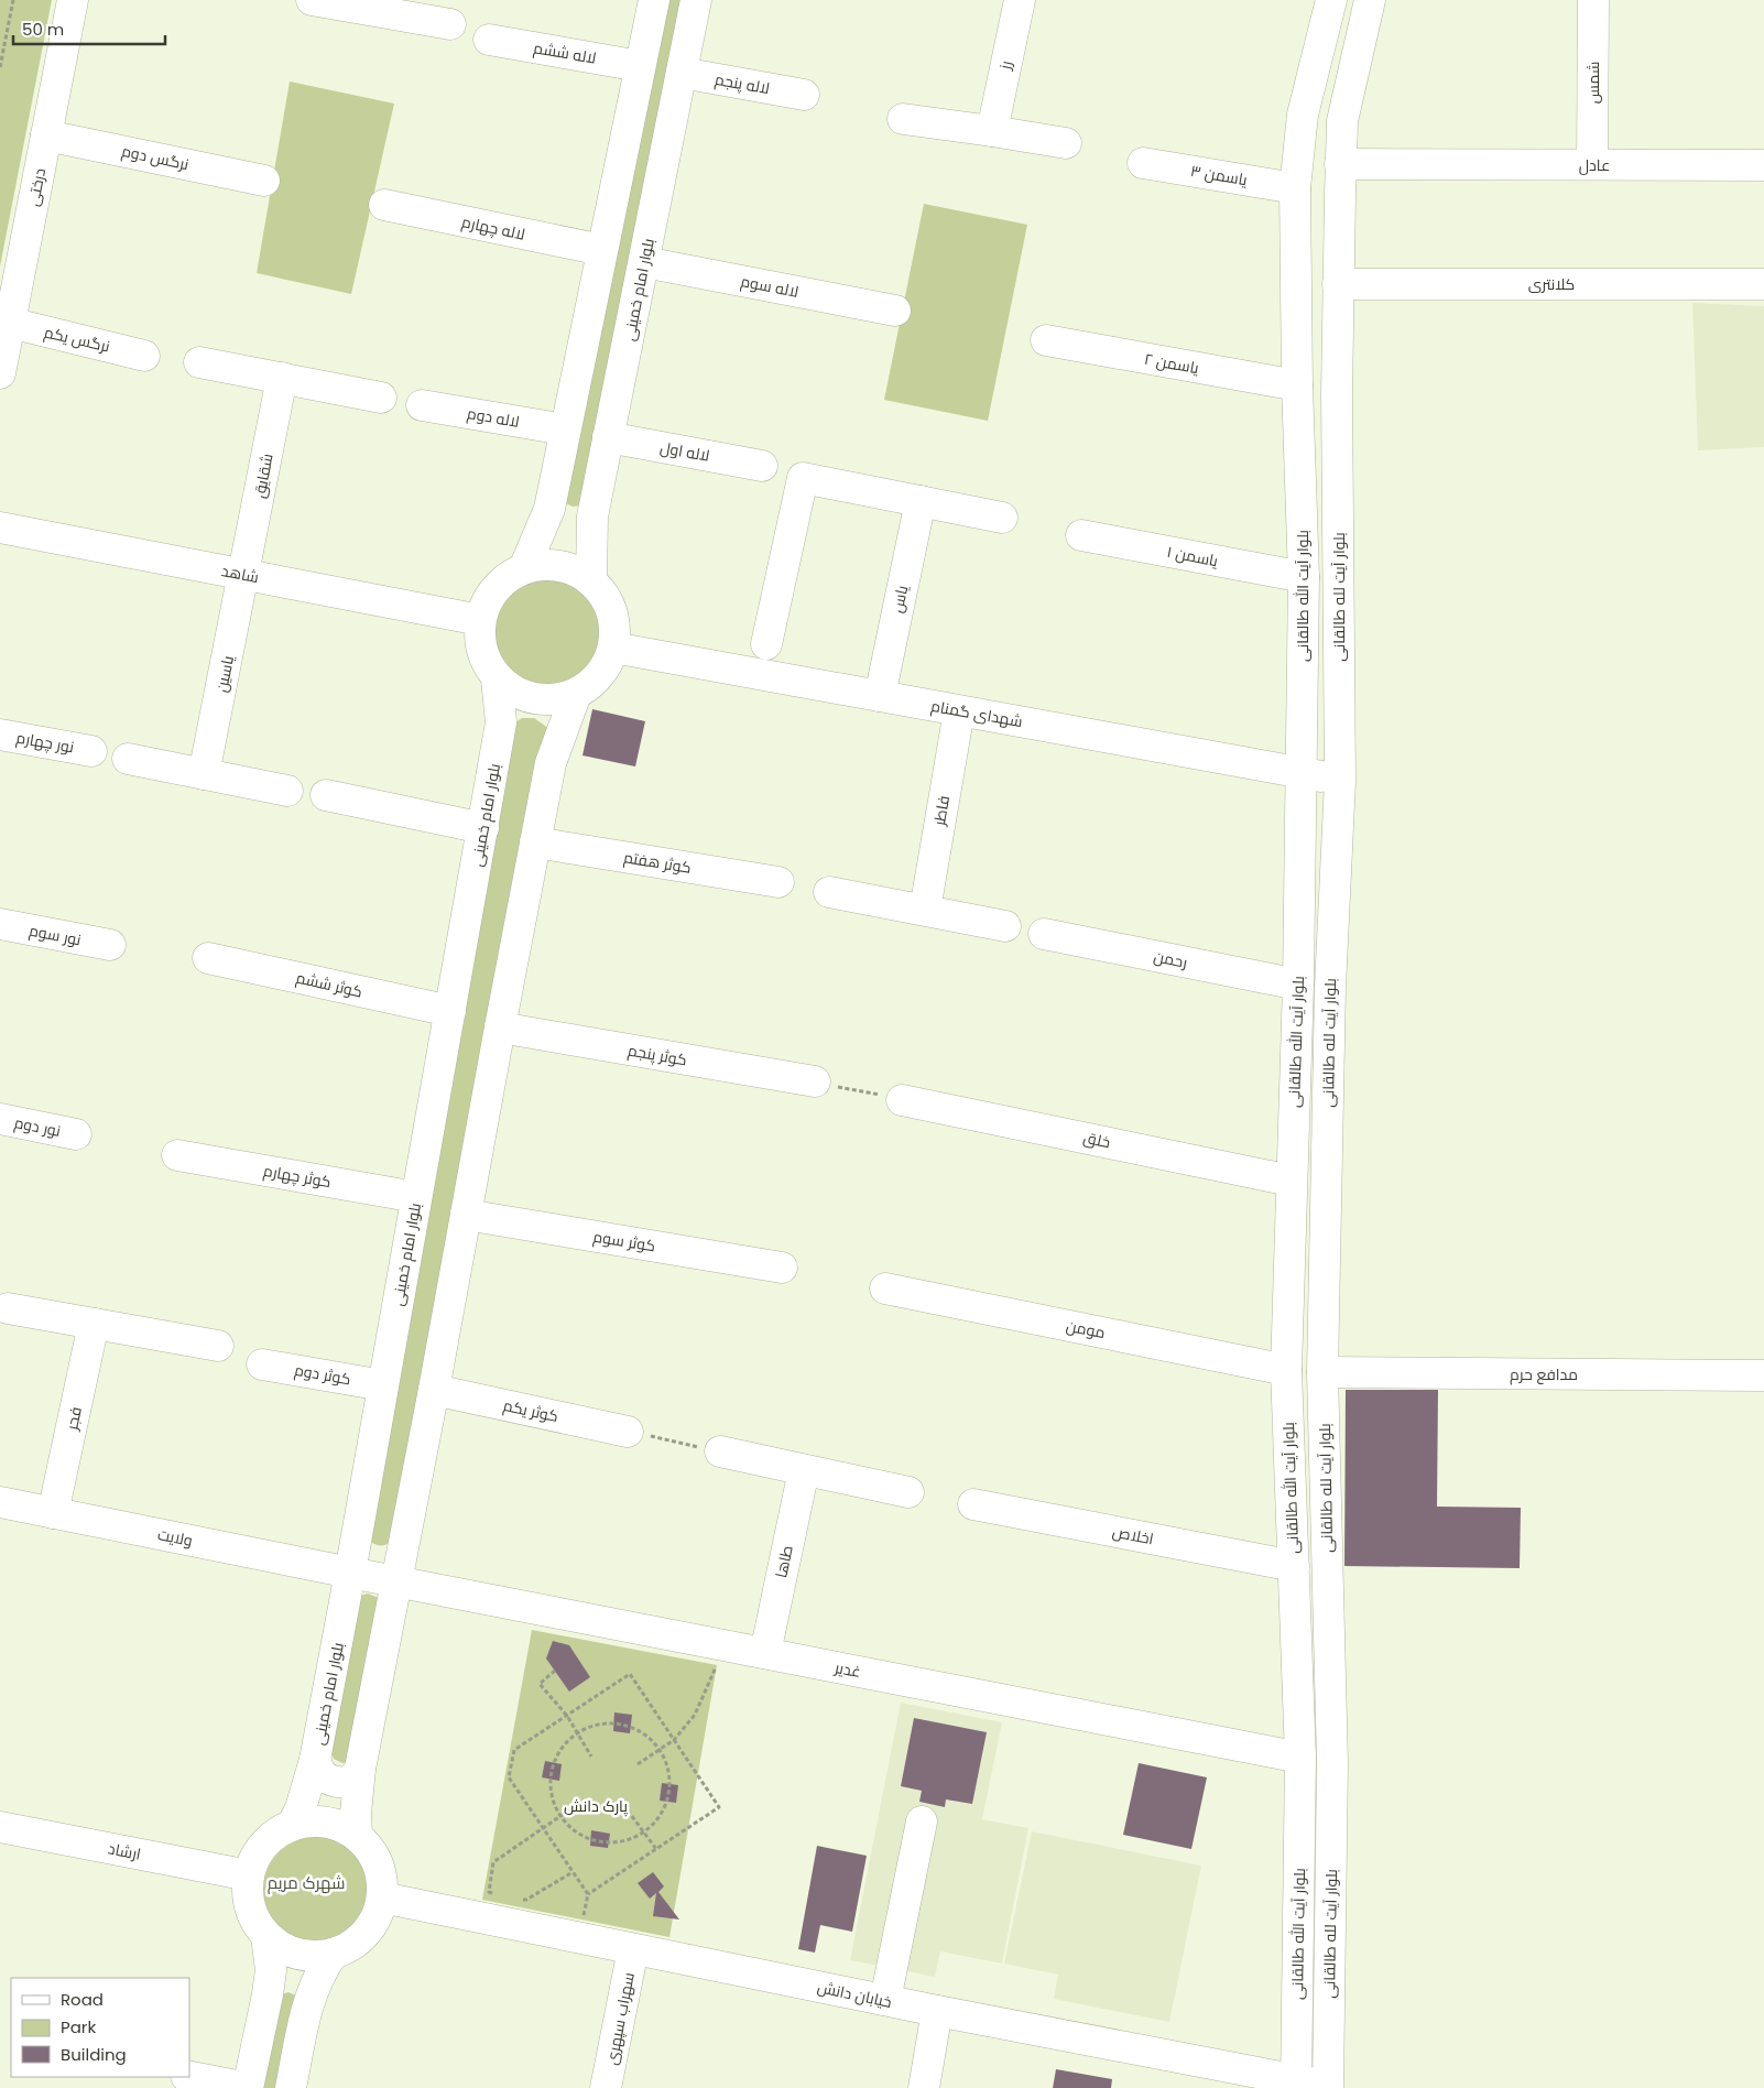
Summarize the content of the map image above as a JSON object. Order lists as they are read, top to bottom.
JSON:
{
  "streets": {
    "street": [
      "لاله ششم",
      "رز",
      "شمس",
      "لاله پنجم",
      "نرگس دوم",
      "عادل",
      "یاسمن ۳",
      "درختی",
      "لاله چهارم",
      "کلانتری",
      "لاله سوم",
      "بلوار امام خمینی",
      "نرگس یکم",
      "یاسمن ۲",
      "لاله دوم",
      "لاله اول",
      "شقایق",
      "یاسمن ۱",
      "شاهد",
      "بلوار آیت الله طالقانی",
      "بلوار آیت لله طالقانی",
      "یاس",
      "یاسین",
      "شهدای گمنام",
      "نور چهارم",
      "فاطر",
      "کوثر هفتم",
      "نور سوم",
      "رحمن",
      "کوثر ششم",
      "کوثر پنجم",
      "نور دوم",
      "خلق",
      "کوثر چهارم",
      "کوثر سوم",
      "مومن",
      "کوثر دوم",
      "مدافع حرم",
      "کوثر یکم",
      "فجر",
      "اخلاص",
      "ولایت",
      "طاها",
      "غدیر",
      "ارشاد",
      "خیابان دانش",
      "سهراب سپهری"
    ]
  },
  "crossings": [
    ["شمس", "عادل"],
    ["لاله پنجم", "بلوار امام خمینی"],
    ["نرگس دوم", "درختی"],
    ["عادل", "بلوار آیت لله طالقانی"],
    ["یاسمن ۳", "بلوار آیت الله طالقانی"],
    ["درختی", "نرگس یکم"],
    ["کلانتری", "بلوار آیت لله طالقانی"],
    ["لاله سوم", "بلوار امام خمینی"],
    ["بلوار امام خمینی", "لاله اول"],
    ["بلوار امام خمینی", "شاهد"],
    ["بلوار امام خمینی", "شهدای گمنام"],
    ["بلوار امام خمینی", "کوثر ششم"],
    ["بلوار امام خمینی", "کوثر چهارم"],
    ["بلوار امام خمینی", "کوثر دوم"],
    ["بلوار امام خمینی", "ولایت"],
    ["بلوار امام خمینی", "ارشاد"],
    ["بلوار امام خمینی", "خیابان دانش"],
    ["یاسمن ۲", "بلوار آیت الله طالقانی"],
    ["شقایق", "شاهد"],
    ["شقایق", "یاسین"],
    ["یاسمن ۱", "بلوار آیت الله طالقانی"],
    ["شاهد", "یاسین"],
    ["شاهد", "شهدای گمنام"],
    ["بلوار آیت الله طالقانی", "شهدای گمنام"],
    ["بلوار آیت الله طالقانی", "رحمن"],
    ["بلوار آیت الله طالقانی", "خلق"],
    ["بلوار آیت الله طالقانی", "مومن"],
    ["بلوار آیت الله طالقانی", "اخلاص"],
    ["بلوار آیت الله طالقانی", "غدیر"],
    ["بلوار آیت الله طالقانی", "خیابان دانش"],
    ["بلوار آیت لله طالقانی", "شهدای گمنام"],
    ["بلوار آیت لله طالقانی", "مدافع حرم"],
    ["بلوار آیت لله طالقانی", "خیابان دانش"],
    ["یاس", "شهدای گمنام"],
    ["شهدای گمنام", "فاطر"],
    ["فجر", "ولایت"],
    ["ولایت", "غدیر"],
    ["طاها", "غدیر"],
    ["ارشاد", "خیابان دانش"],
    ["خیابان دانش", "سهراب سپهری"]
  ],
  "districts": ["شهرک مریم"],
  "parks": ["پارک دانش"],
  "legend": ["Road", "Park", "Building"],
  "scale_bar": "50 m"
}
